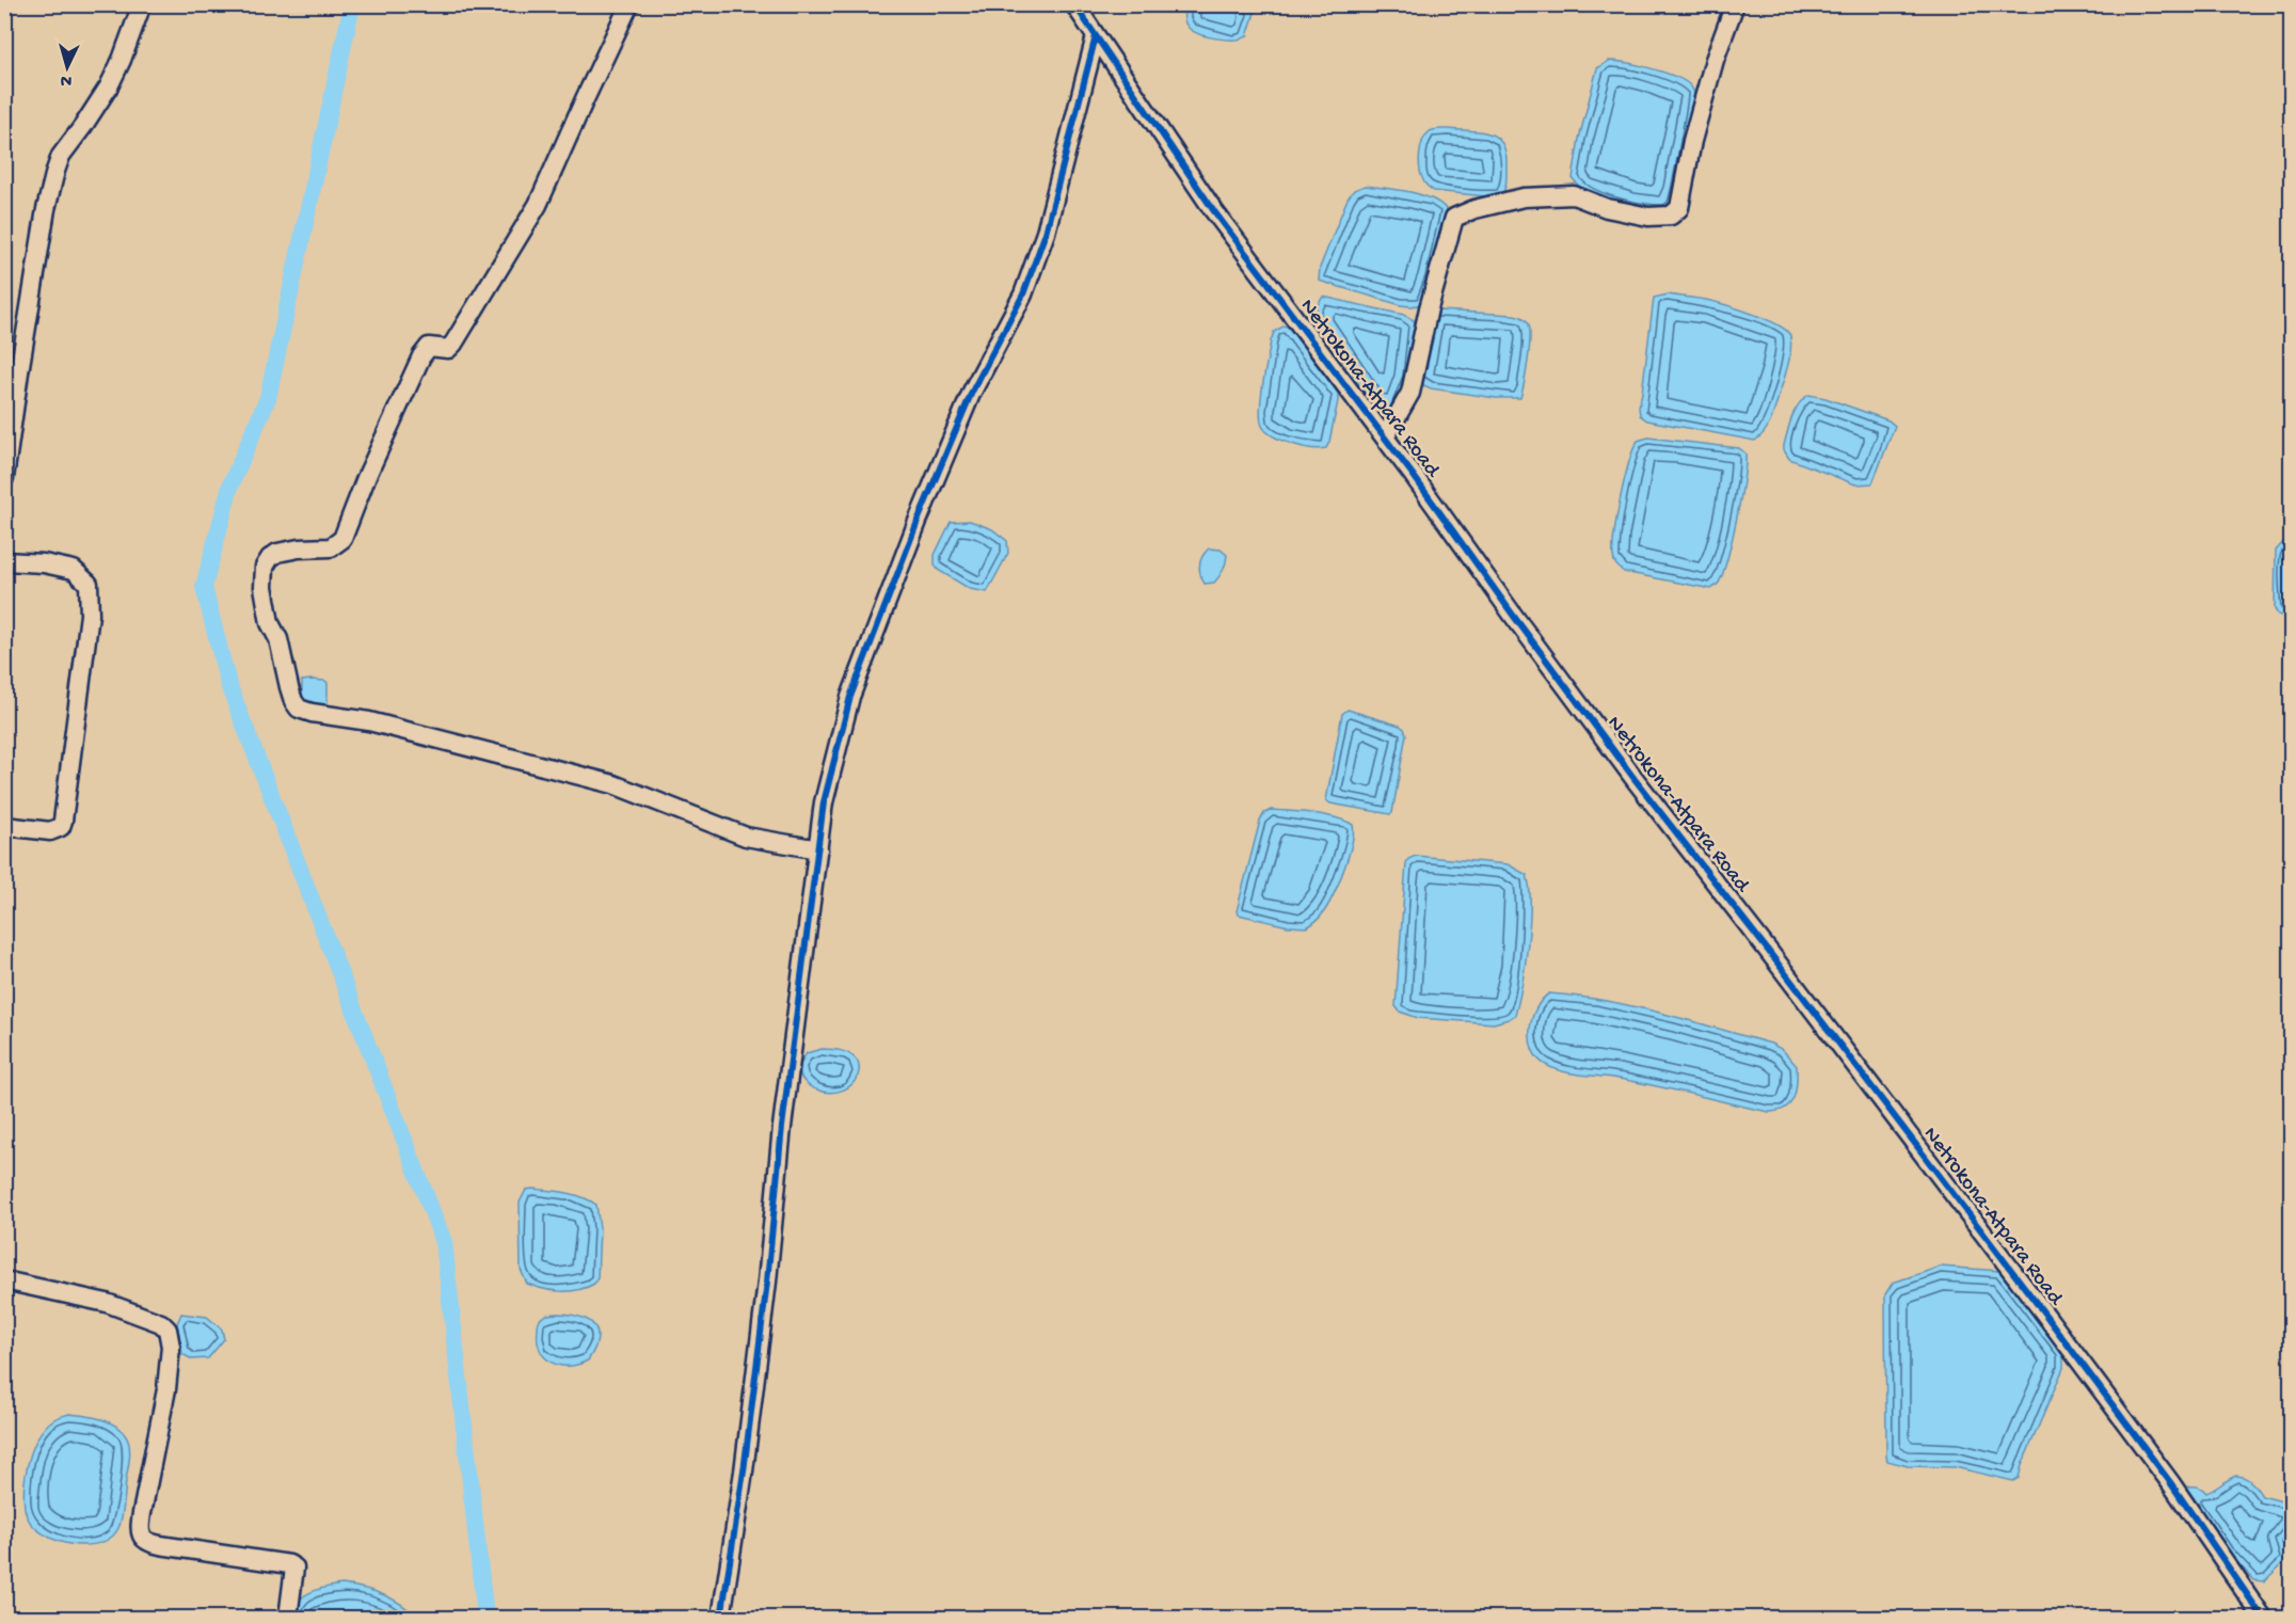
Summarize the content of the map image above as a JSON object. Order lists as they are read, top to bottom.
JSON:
{
  "streets": {
    "street": ["Netrokona-Atpara Road"]
  },
  "north": "bottom"
}
